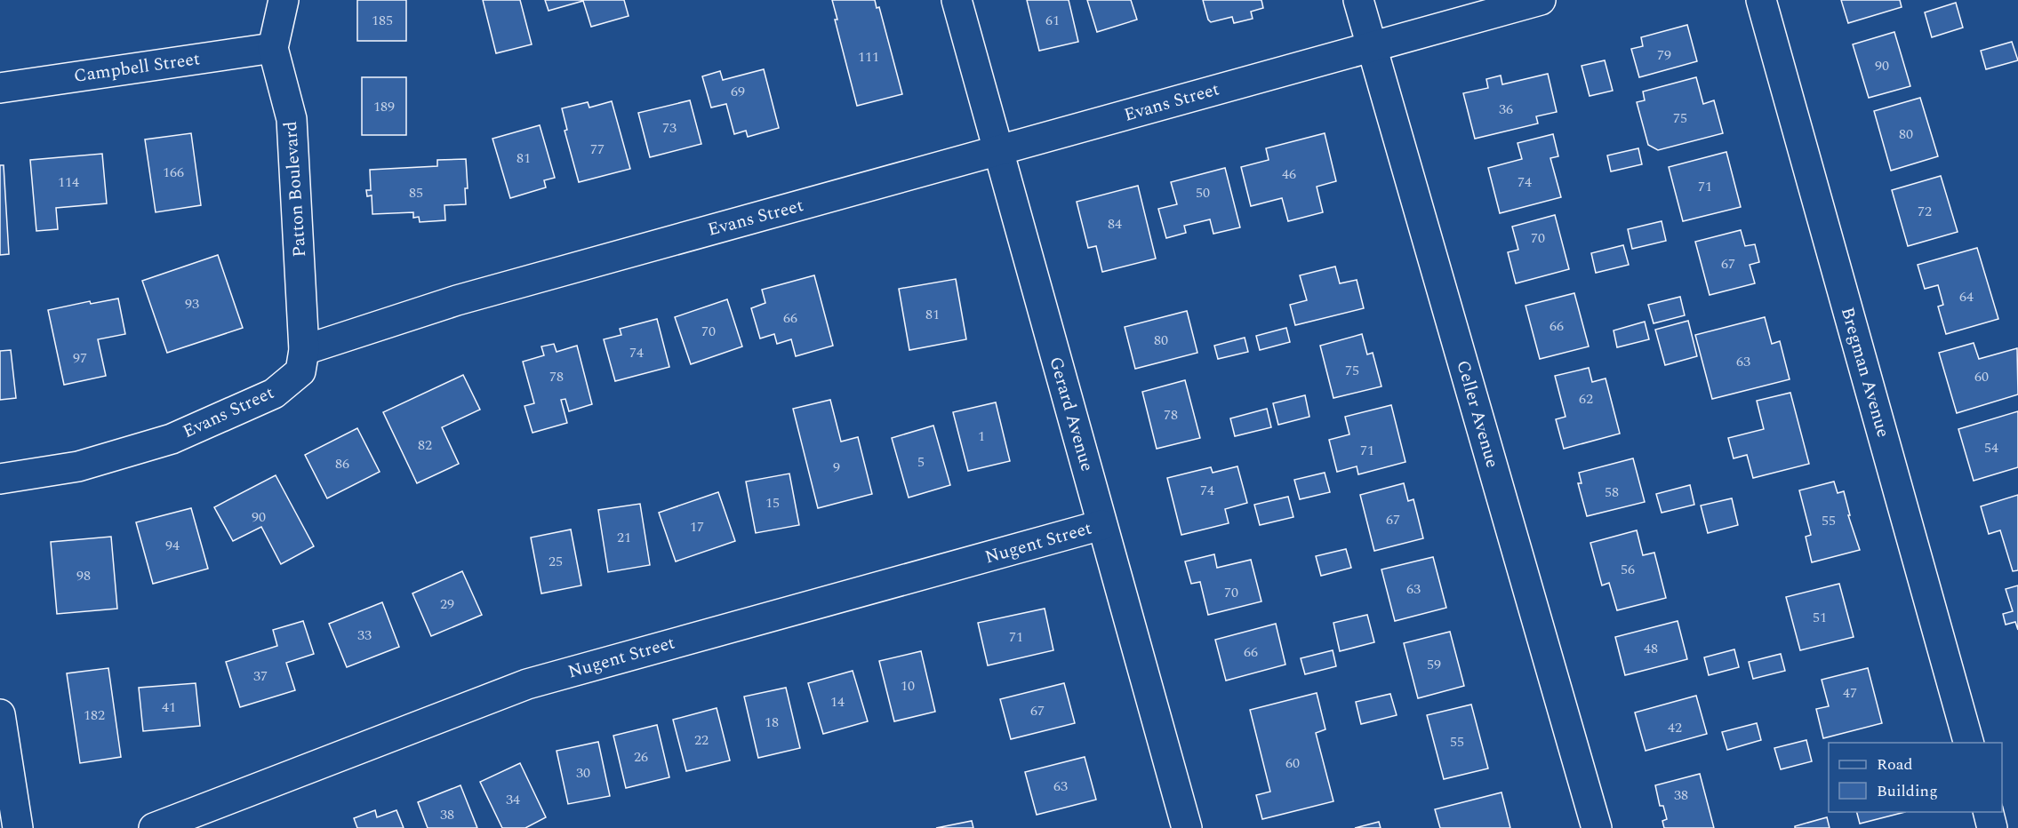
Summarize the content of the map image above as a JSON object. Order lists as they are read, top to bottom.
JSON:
{
  "streets": {
    "street": [
      "Campbell Street",
      "Evans Street",
      "Patton Boulevard",
      "Bregman Avenue",
      "Gerard Avenue",
      "Celler Avenue",
      "Nugent Street"
    ]
  },
  "crossings": [
    ["Campbell Street", "Patton Boulevard"],
    ["Evans Street", "Patton Boulevard"],
    ["Evans Street", "Gerard Avenue"],
    ["Evans Street", "Celler Avenue"],
    ["Gerard Avenue", "Nugent Street"]
  ],
  "house_numbers": [
    "185",
    "61",
    "79",
    "111",
    "90",
    "69",
    "189",
    "36",
    "75",
    "73",
    "80",
    "77",
    "81",
    "166",
    "46",
    "114",
    "74",
    "71",
    "85",
    "50",
    "72",
    "84",
    "70",
    "67",
    "64",
    "93",
    "81",
    "66",
    "66",
    "70",
    "80",
    "74",
    "97",
    "63",
    "75",
    "78",
    "60",
    "62",
    "78",
    "1",
    "82",
    "54",
    "71",
    "5",
    "86",
    "9",
    "74",
    "58",
    "15",
    "90",
    "67",
    "55",
    "17",
    "21",
    "94",
    "25",
    "56",
    "98",
    "63",
    "70",
    "29",
    "51",
    "33",
    "71",
    "48",
    "66",
    "59",
    "37",
    "10",
    "47",
    "14",
    "41",
    "67",
    "182",
    "18",
    "42",
    "22",
    "55",
    "26",
    "60",
    "30",
    "63",
    "38",
    "34",
    "38"
  ],
  "legend": ["Road", "Building"]
}
